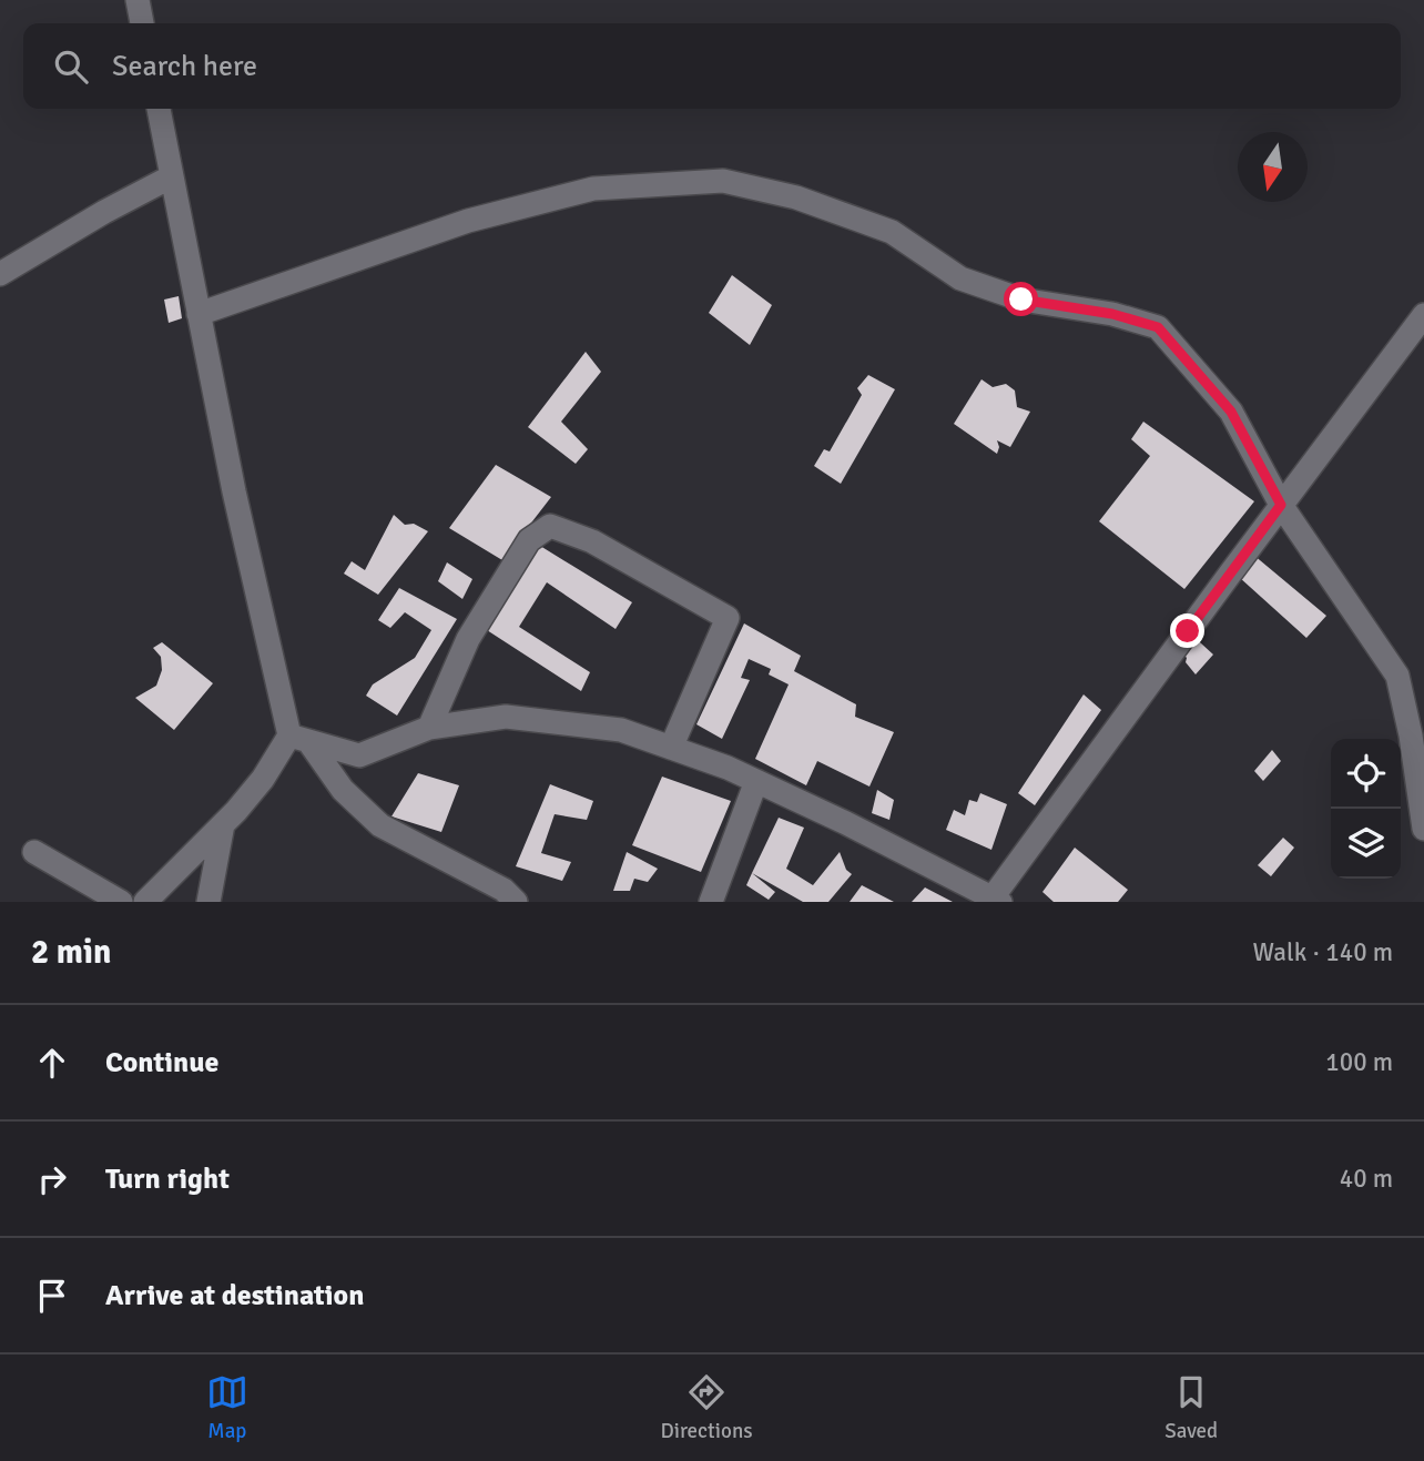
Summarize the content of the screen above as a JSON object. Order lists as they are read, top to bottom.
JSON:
{
  "north": "bottom",
  "page": {
    "search": "Search here",
    "heading": ["2 min", "Walk · 140 m"],
    "list": [
      ["Continue", "100 m"],
      ["Turn right", "40 m"],
      "Arrive at destination"
    ],
    "nav": ["Map", "Directions", "Saved"]
  }
}
